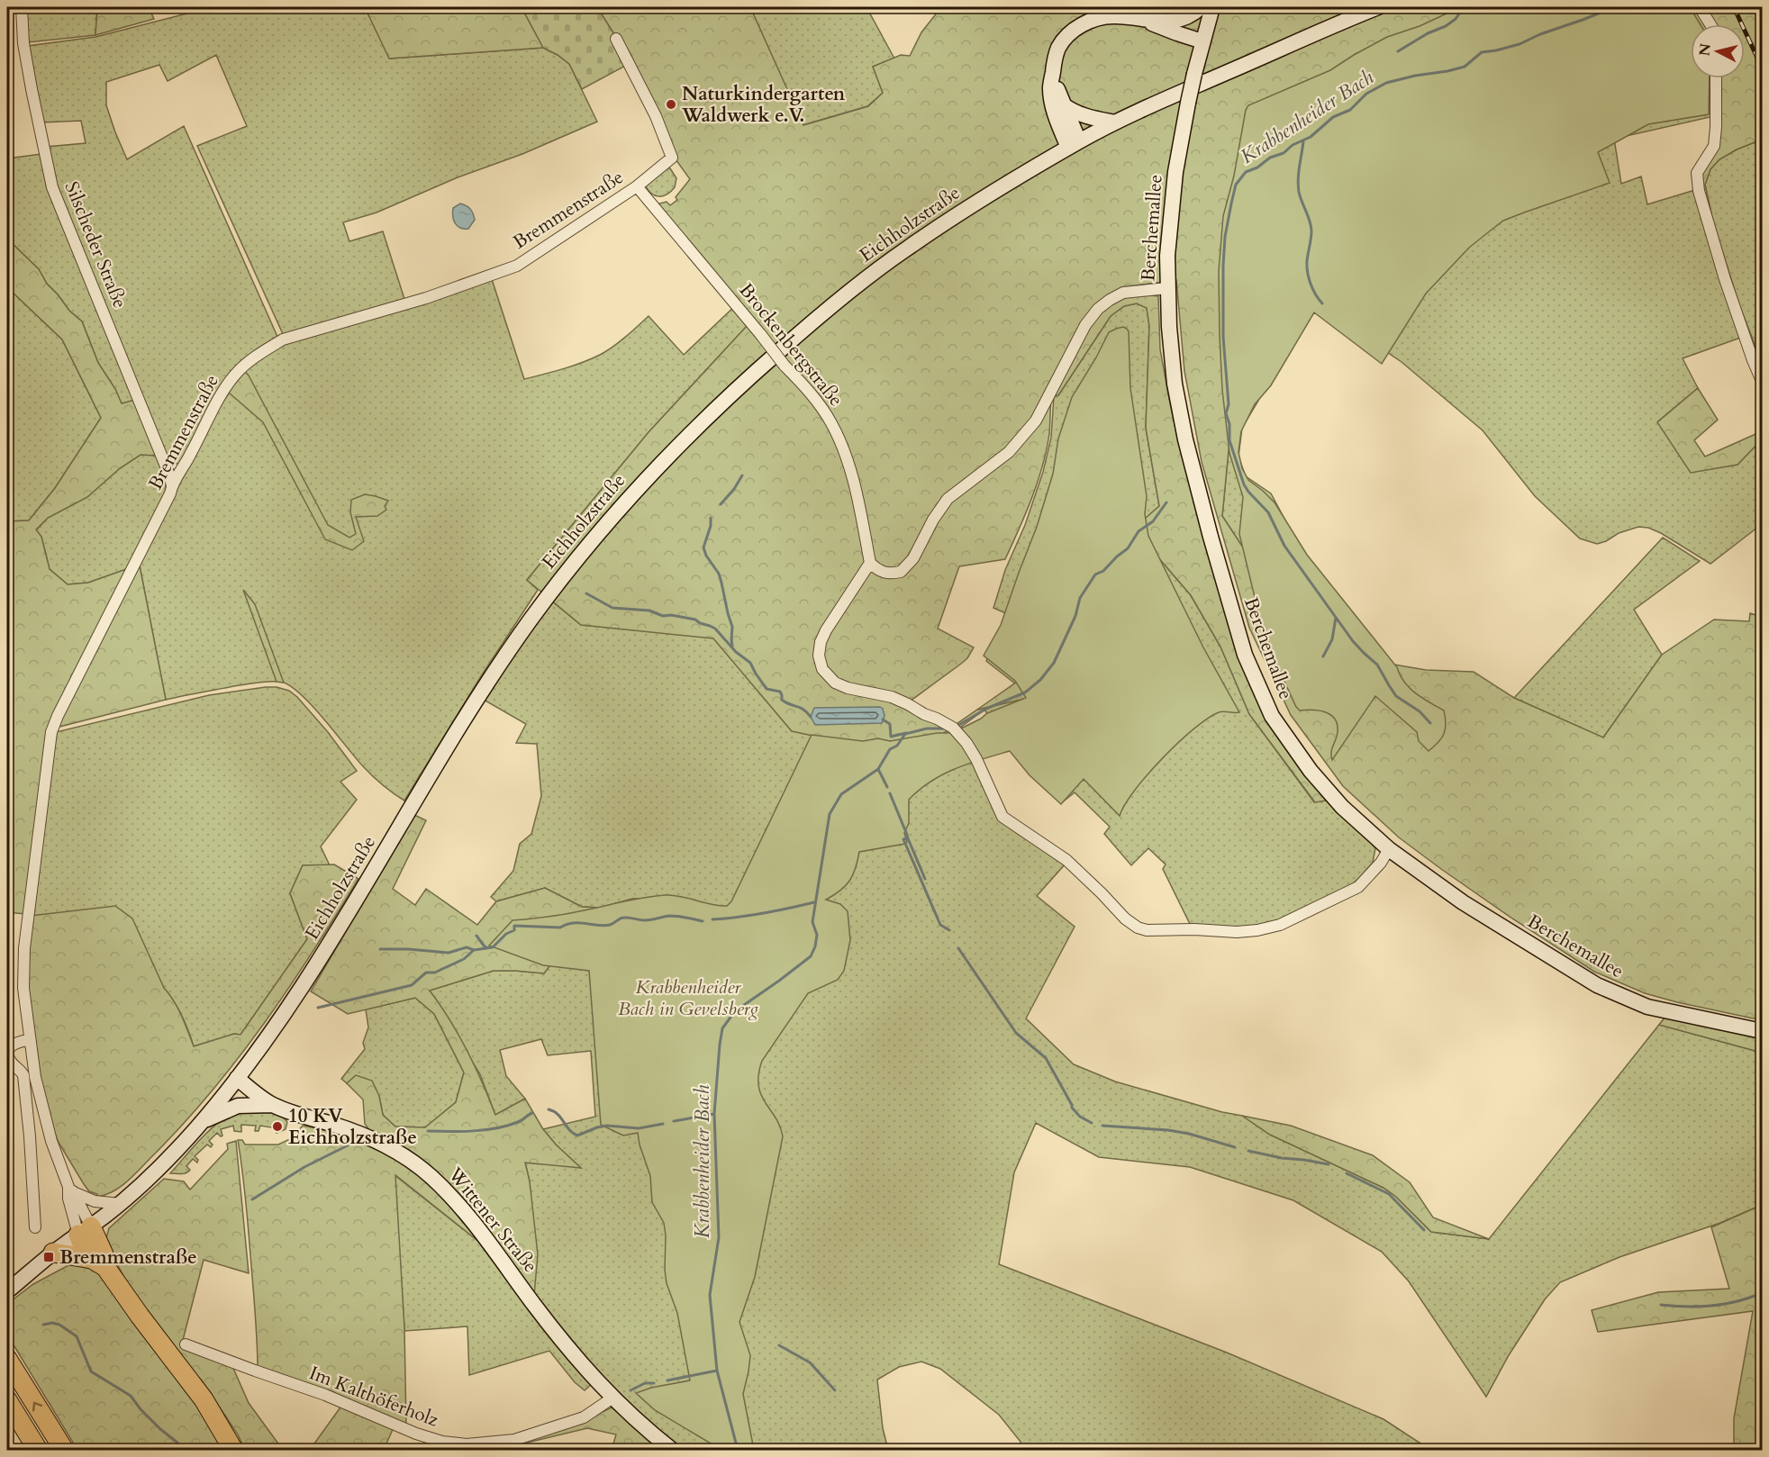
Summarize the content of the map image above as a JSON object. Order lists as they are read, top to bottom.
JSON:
{
  "streets": {
    "main road": ["Eichholzstraße", "Berchemallee", "Wittener Straße"],
    "street": [
      "Bremmenstraße",
      "Silscheder Straße",
      "Brockenbergstraße",
      "Im Kalthöferholz"
    ]
  },
  "crossings": [
    ["Bremmenstraße", "Eichholzstraße"],
    ["Bremmenstraße", "Silscheder Straße"],
    ["Bremmenstraße", "Brockenbergstraße"],
    ["Eichholzstraße", "Wittener Straße"],
    ["Wittener Straße", "Im Kalthöferholz"]
  ],
  "water": ["Krabbenheider Bach"],
  "parks": ["Krabbenheider Bach in Gevelsberg"],
  "places": {
    "other": ["Naturkindergarten Waldwerk e.V.", "10 KV Eichholzstraße"],
    "transit": ["Bremmenstraße"]
  },
  "north": "left"
}
